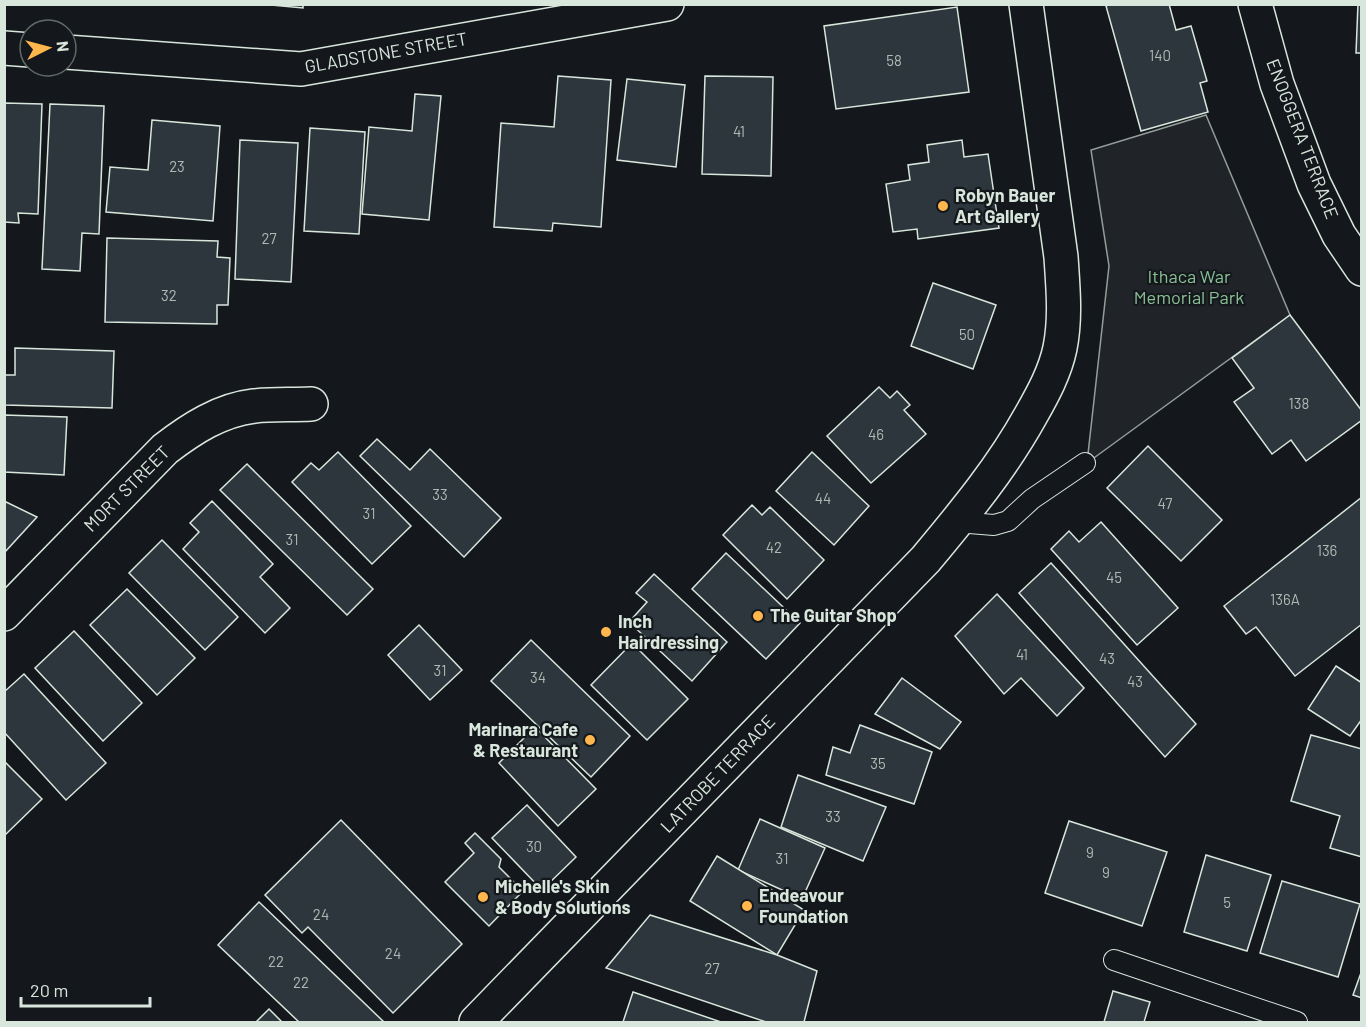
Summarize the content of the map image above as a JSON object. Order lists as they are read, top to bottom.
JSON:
{
  "streets": {
    "main road": [
      "GLADSTONE STREET",
      "ENOGGERA TERRACE",
      "MORT STREET",
      "LATROBE TERRACE"
    ]
  },
  "parks": ["Ithaca War Memorial Park"],
  "places": [
    "Robyn Bauer Art Gallery",
    "The Guitar Shop",
    "Inch Hairdressing",
    "Marinara Cafe & Restaurant",
    "Michelle's Skin & Body Solutions",
    "Endeavour Foundation"
  ],
  "house_numbers": [
    "140",
    "58",
    "41",
    "23",
    "27",
    "32",
    "50",
    "138",
    "46",
    "33",
    "44",
    "47",
    "31",
    "31",
    "42",
    "136",
    "45",
    "136A",
    "41",
    "43",
    "31",
    "34",
    "43",
    "35",
    "33",
    "30",
    "9",
    "31",
    "9",
    "5",
    "24",
    "24",
    "22",
    "27",
    "22"
  ],
  "scale_bar": "20 m",
  "north": "right"
}
